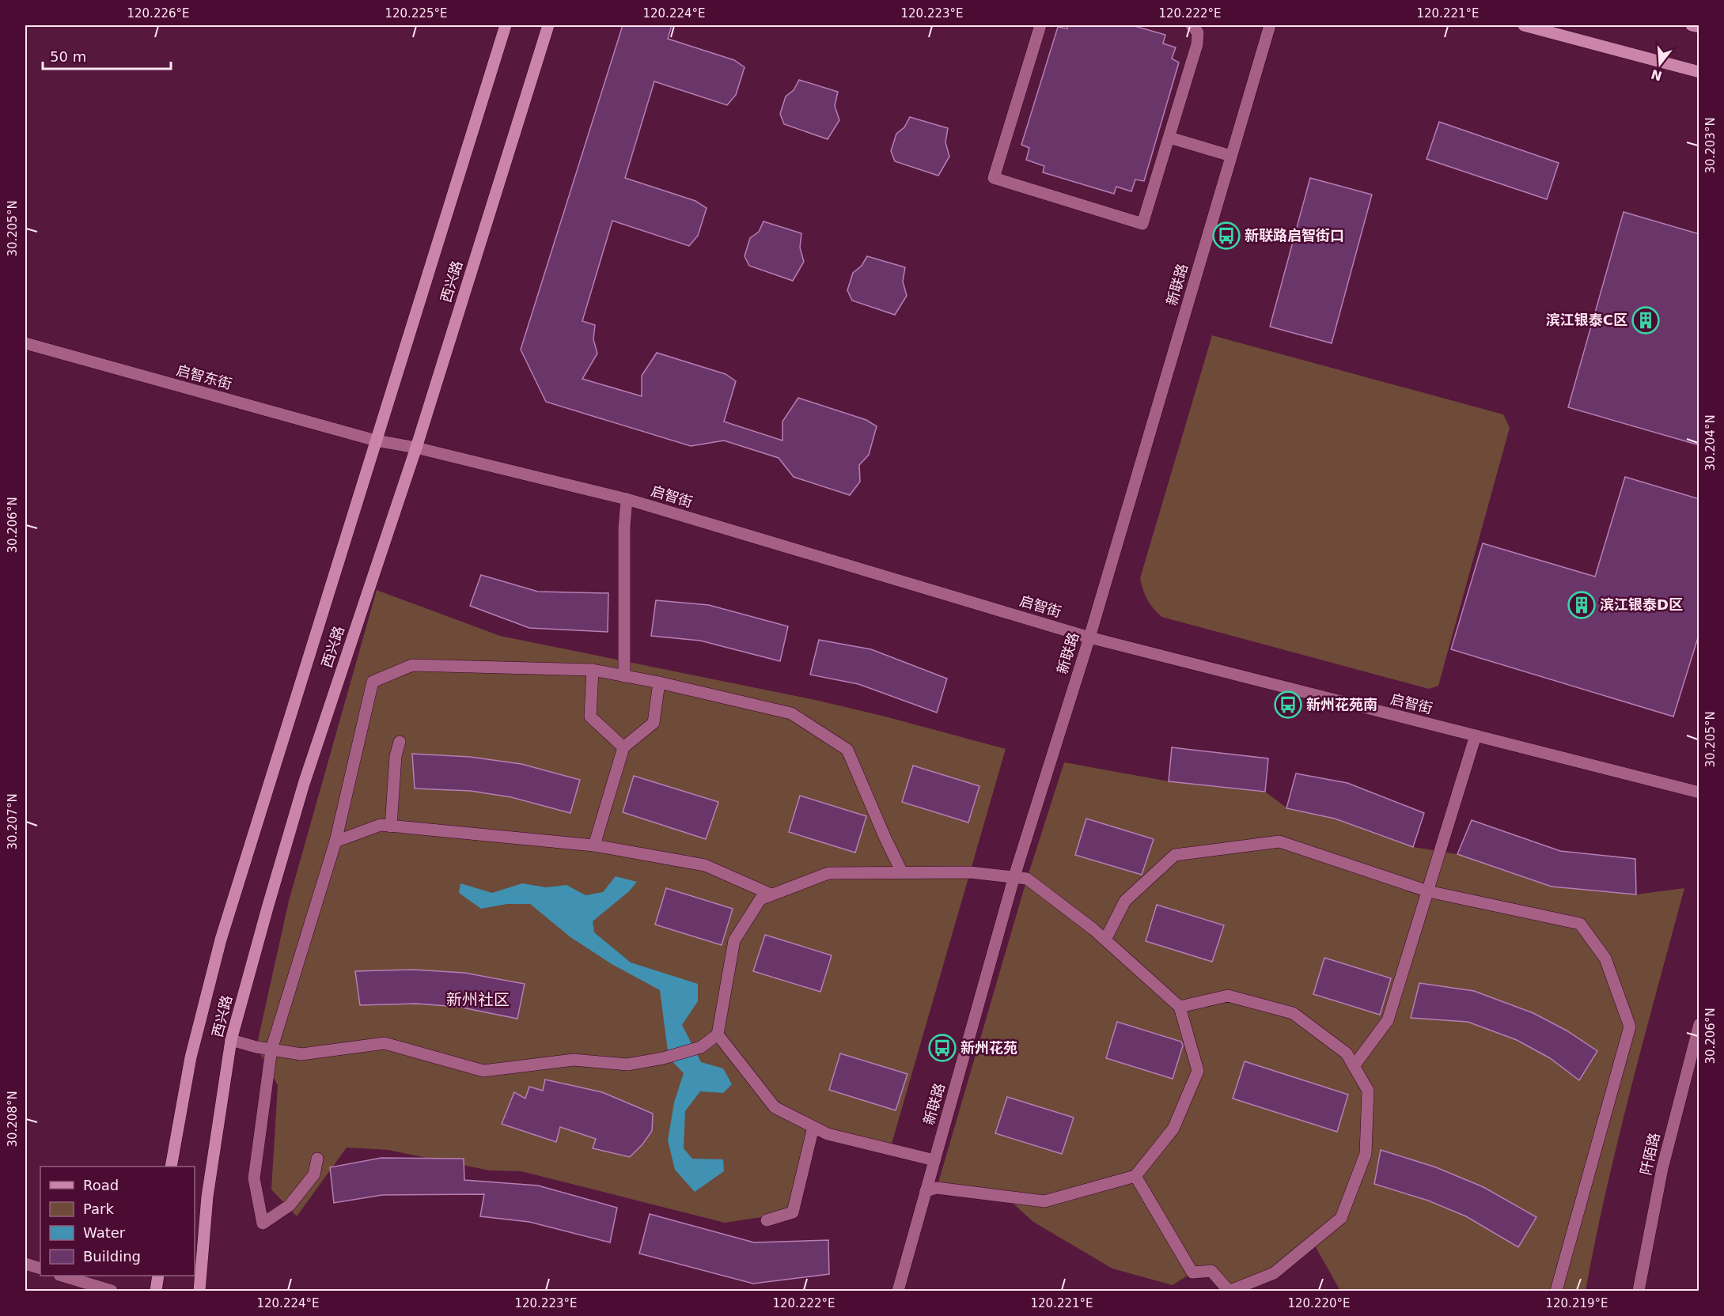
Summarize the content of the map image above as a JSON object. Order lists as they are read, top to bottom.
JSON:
{
  "streets": {
    "main road": ["西兴路"],
    "street": [
      "新联路",
      "启智东街",
      "启智街",
      "阡陌路"
    ]
  },
  "crossings": [
    ["西兴路", "启智东街"],
    ["西兴路", "启智街"],
    ["新联路", "启智街"],
    ["启智东街", "启智街"]
  ],
  "districts": ["新州社区"],
  "places": {
    "bus stop": ["新联路启智街口", "新州花苑南", "新州花苑"],
    "building": ["滨江银泰C区", "滨江银泰D区"]
  },
  "legend": [
    "Road",
    "Park",
    "Water",
    "Building"
  ],
  "scale_bar": "50 m",
  "north": "bottom",
  "coordinates": [
    "120.226°E",
    "120.225°E",
    "120.224°E",
    "120.223°E",
    "120.222°E",
    "120.221°E",
    "30.203°N",
    "30.205°N",
    "30.204°N",
    "30.206°N",
    "30.207°N",
    "30.208°N",
    "120.220°E",
    "120.219°E"
  ]
}
